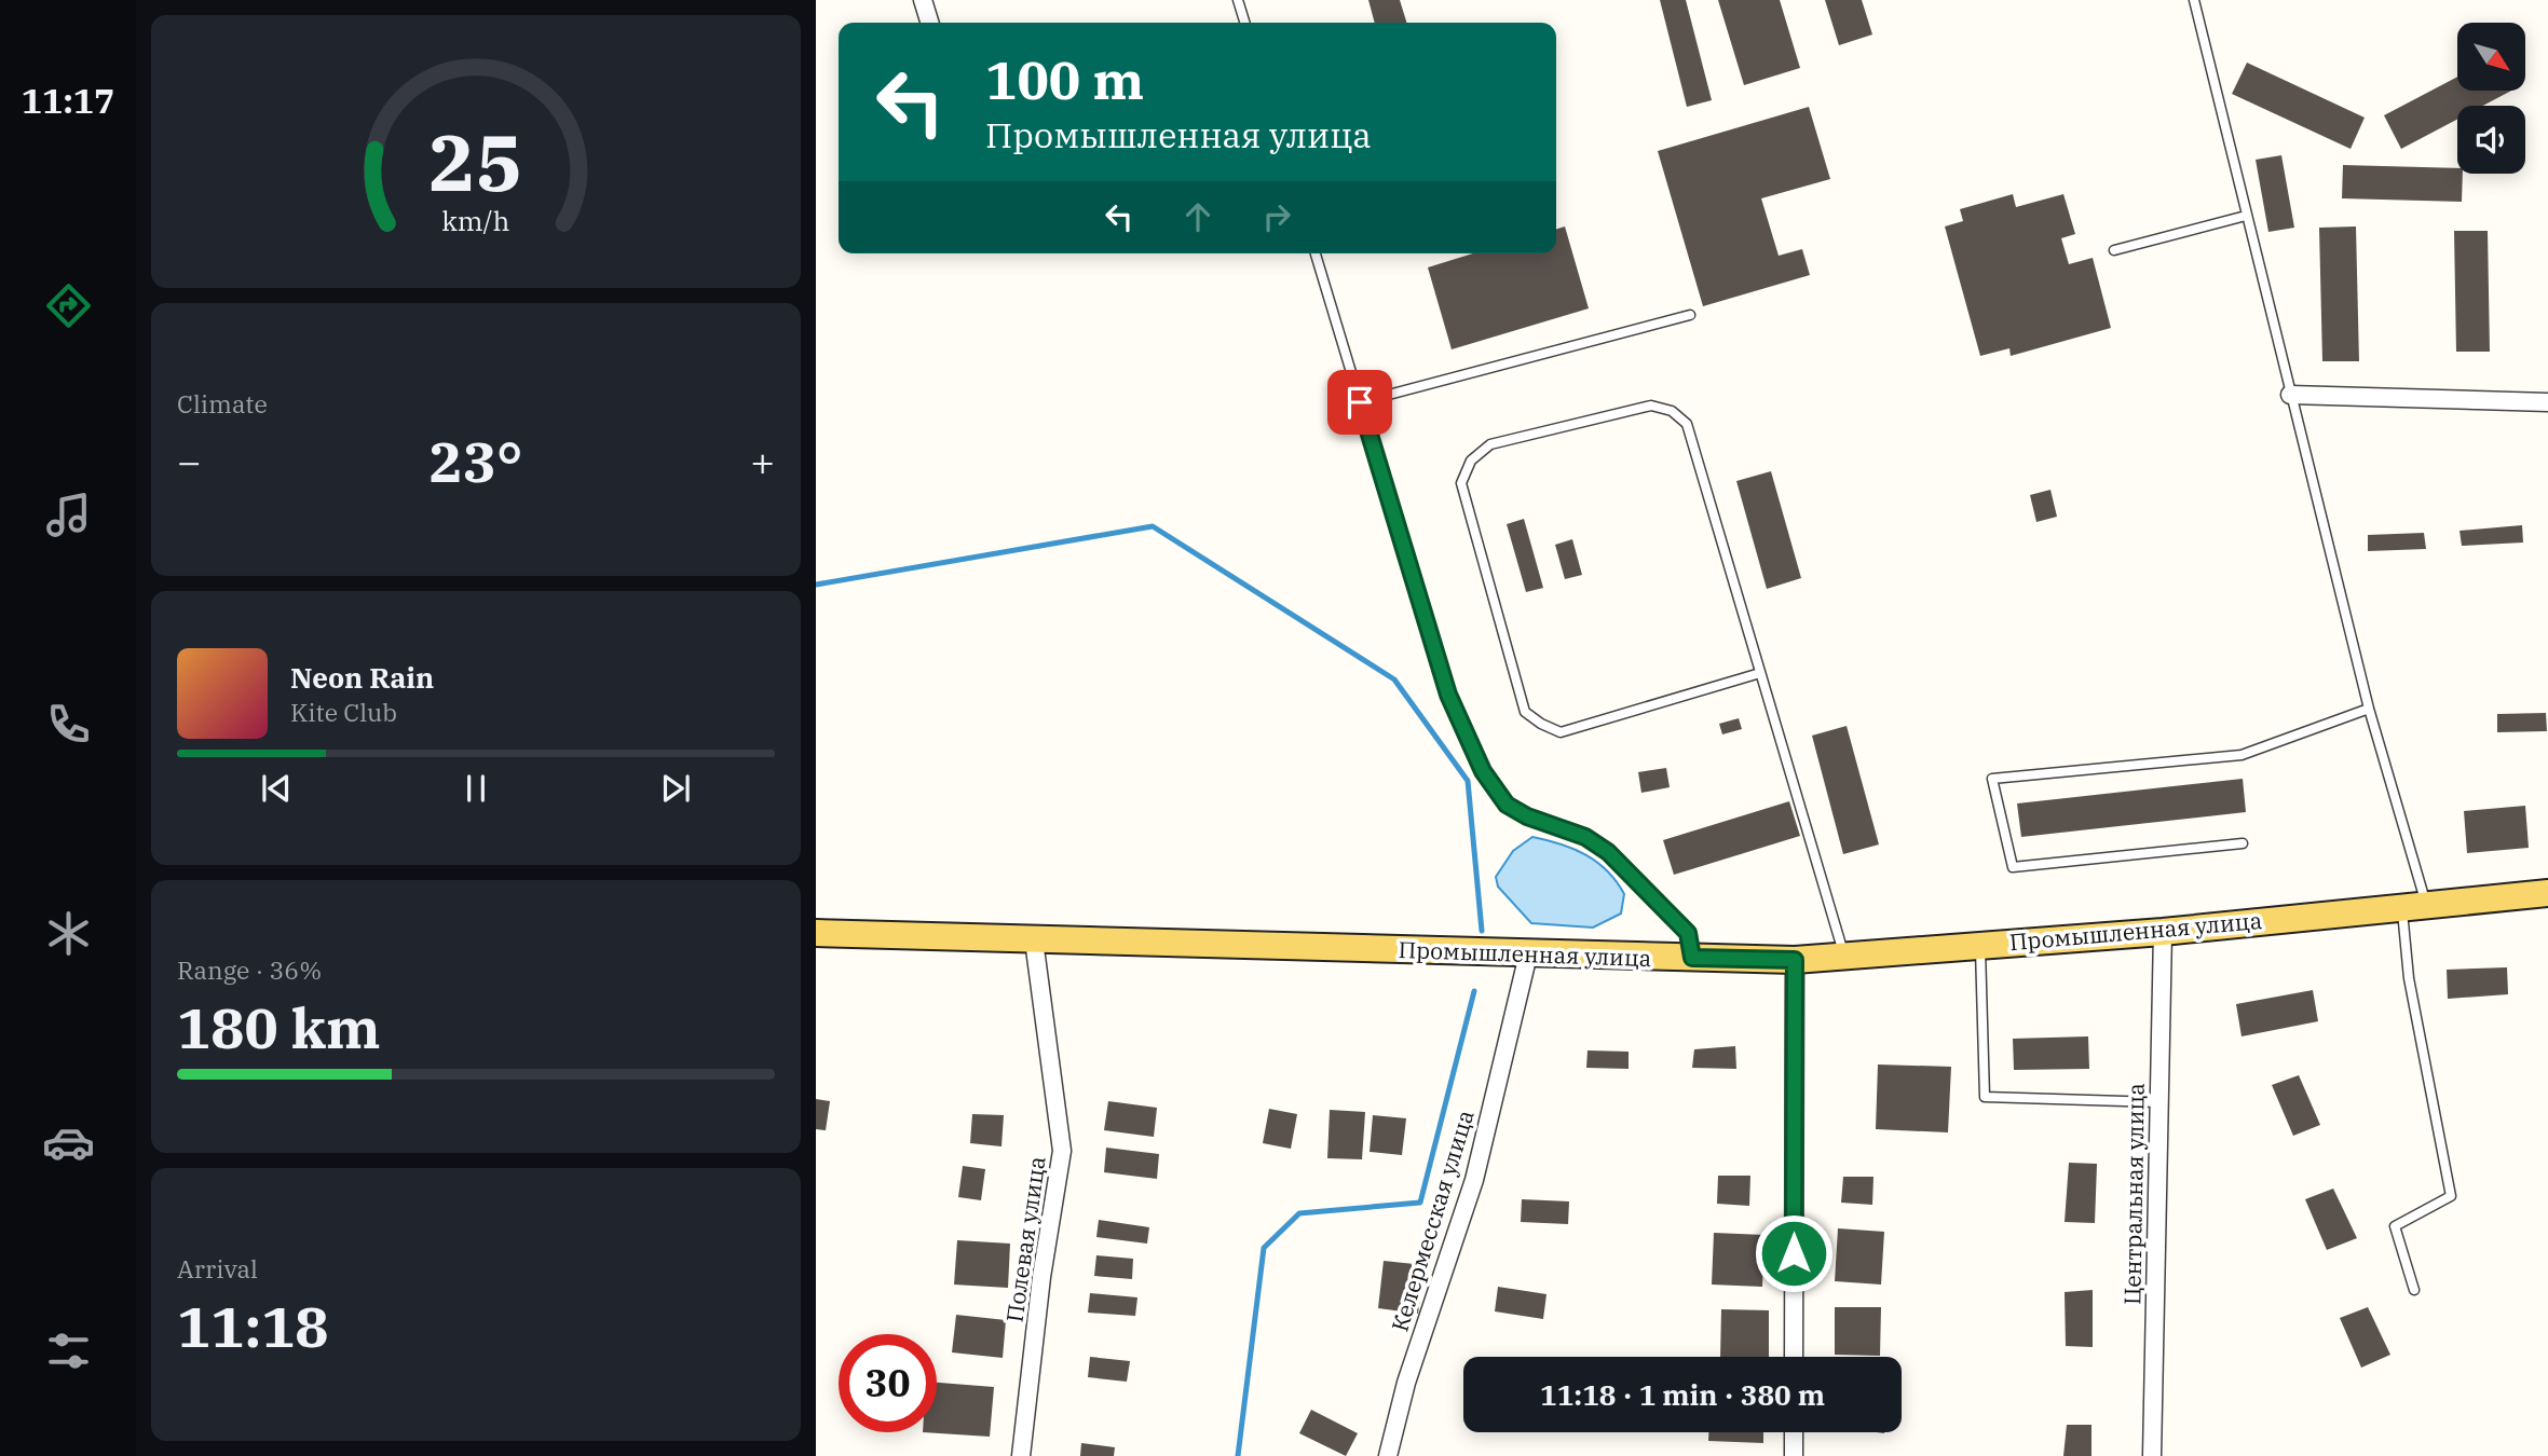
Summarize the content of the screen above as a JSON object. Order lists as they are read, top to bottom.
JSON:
{
  "streets": {
    "main road": ["Промышленная улица"],
    "street": ["Центральная улица", "Келермесская улица", "Полевая улица"]
  },
  "crossings": [
    ["Промышленная улица", "Центральная улица"],
    ["Промышленная улица", "Келермесская улица"],
    ["Промышленная улица", "Полевая улица"]
  ],
  "north": "bottom right",
  "page": {
    "tabs": "11:17",
    "turn": ["100 m", "Промышленная улица"],
    "tile": [
      "Climate",
      ["Range · 36%", "180 km"],
      ["Arrival", "11:18"]
    ],
    "heat": ["−", "23°", "+"],
    "song": ["Neon Rain", "Kite Club"],
    "limit": "30",
    "trip": "11:18 · 1 min · 380 m",
    "gauge": ["25", "km/h"]
  }
}
